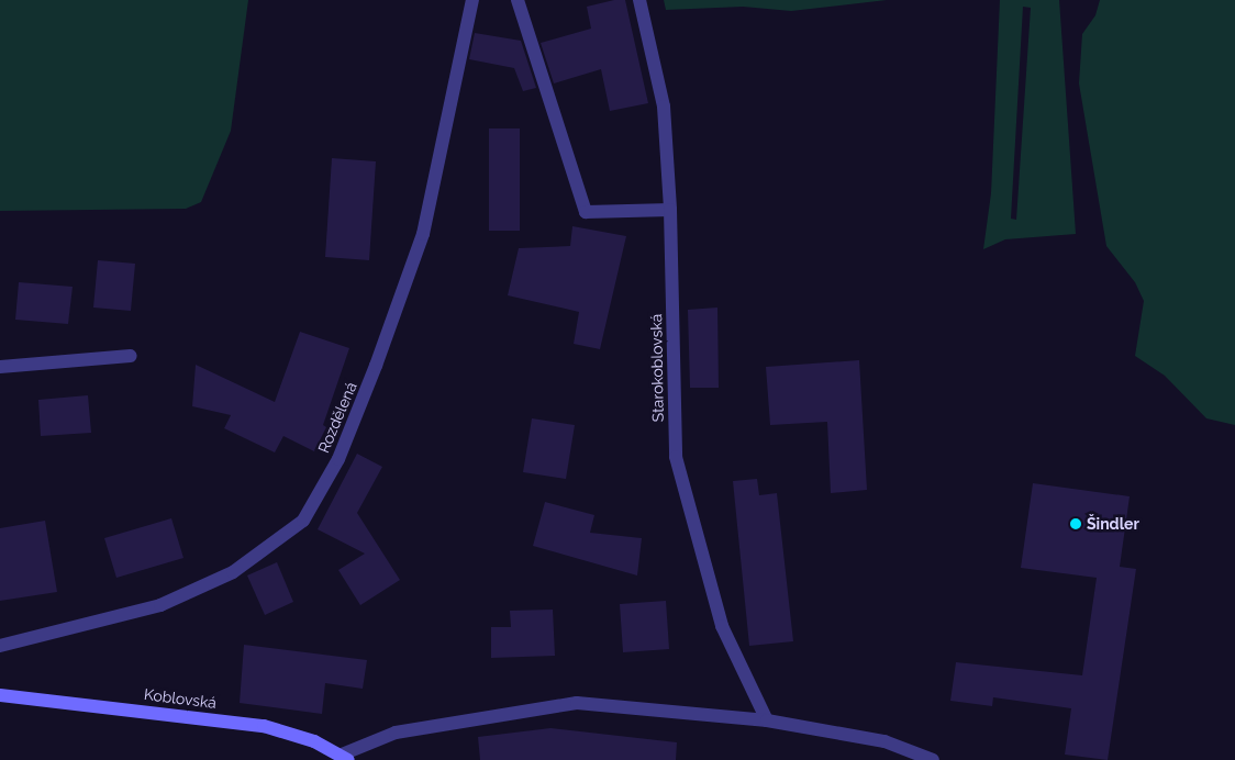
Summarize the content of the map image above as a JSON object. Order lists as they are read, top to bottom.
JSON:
{
  "streets": {
    "street": ["Starokoblovská", "Rozdělená", "Koblovská"]
  },
  "places": ["Šindler"]
}
